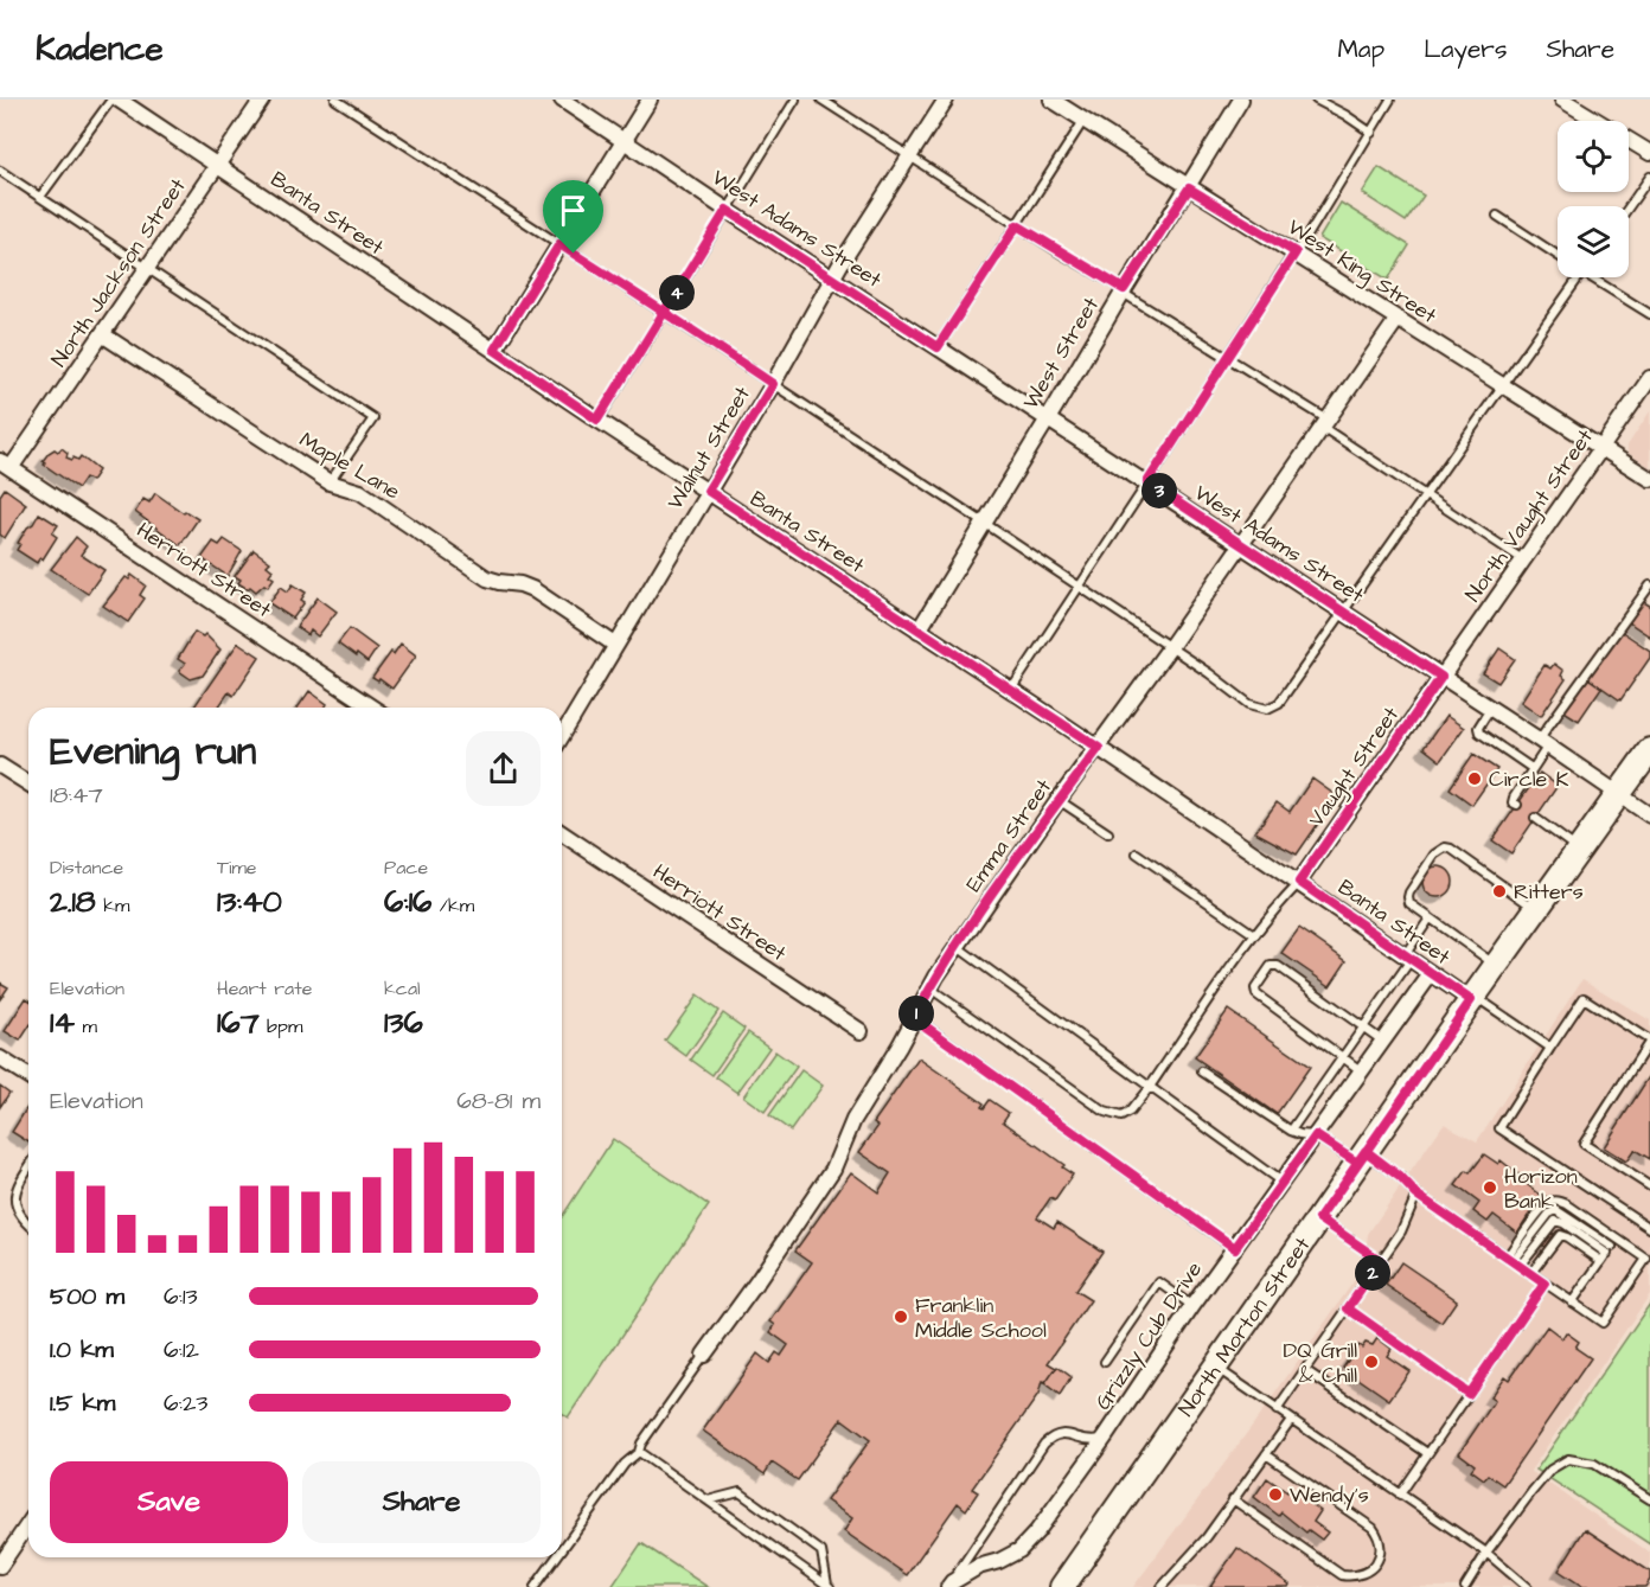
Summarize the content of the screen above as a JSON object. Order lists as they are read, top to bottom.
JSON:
{
  "streets": {
    "main road": ["North Morton Street"],
    "street": [
      "Banta Street",
      "West Adams Street",
      "West King Street",
      "North Jackson Street",
      "West Street",
      "Walnut Street",
      "Maple Lane",
      "North Vaught Street",
      "Herriott Street",
      "Vaught Street",
      "Emma Street",
      "Grizzly Cub Drive"
    ]
  },
  "crossings": [
    ["Banta Street", "North Jackson Street"],
    ["Banta Street", "West Street"],
    ["Banta Street", "Walnut Street"],
    ["Banta Street", "Vaught Street"],
    ["Banta Street", "Emma Street"],
    ["Banta Street", "North Morton Street"],
    ["Banta Street", "Grizzly Cub Drive"],
    ["West Adams Street", "West Street"],
    ["West Adams Street", "Walnut Street"],
    ["West Adams Street", "North Vaught Street"],
    ["West Adams Street", "Vaught Street"],
    ["West Adams Street", "Emma Street"],
    ["West Adams Street", "North Morton Street"],
    ["West King Street", "West Street"],
    ["West King Street", "North Vaught Street"],
    ["West King Street", "Emma Street"],
    ["North Jackson Street", "Maple Lane"],
    ["North Jackson Street", "Herriott Street"],
    ["Walnut Street", "Maple Lane"],
    ["North Vaught Street", "Vaught Street"]
  ],
  "places": [
    "Circle K",
    "Ritters",
    "Horizon Bank",
    "Franklin Middle School",
    "DQ Grill & Chill",
    "Wendy's"
  ],
  "page": {
    "header": "Kadence",
    "nav": ["Map", "Layers", "Share"],
    "pins": [
      "4",
      "3",
      "1",
      "2"
    ],
    "heading": ["Evening run", "18:47"],
    "stats": [
      ["Distance", "2.18 km"],
      ["Time", "13:40"],
      ["Pace", "6:16 /km"],
      ["Elevation", "14 m"],
      ["Heart rate", "167 bpm"],
      ["kcal", "136"]
    ],
    "chart": ["Elevation", "68–81 m"],
    "list": [
      {
        "name": "500 m",
        "note": "6:13"
      },
      {
        "name": "1.0 km",
        "note": "6:12"
      },
      {
        "name": "1.5 km",
        "note": "6:23"
      }
    ],
    "buttons": ["Save", "Share"]
  }
}
